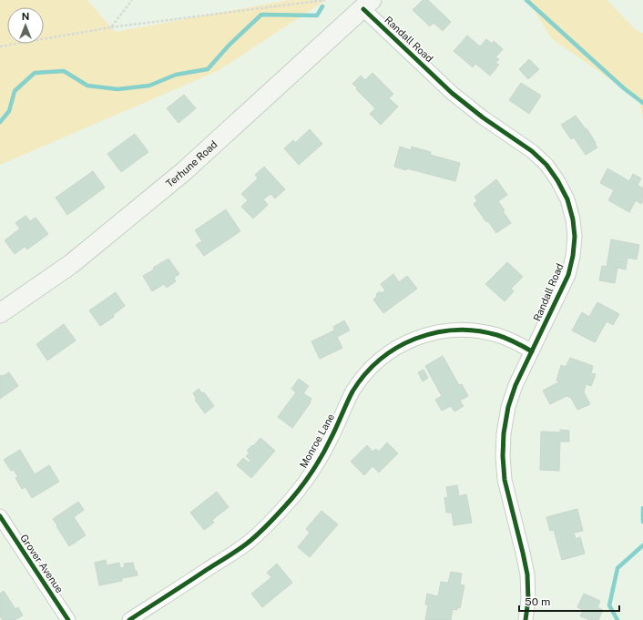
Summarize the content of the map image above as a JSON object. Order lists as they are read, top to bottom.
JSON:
{
  "streets": {
    "street": [
      "Randall Road",
      "Terhune Road",
      "Monroe Lane",
      "Grover Avenue"
    ]
  },
  "crossings": [
    ["Randall Road", "Terhune Road"],
    ["Randall Road", "Monroe Lane"]
  ],
  "scale_bar": "50 m",
  "north": "top"
}
